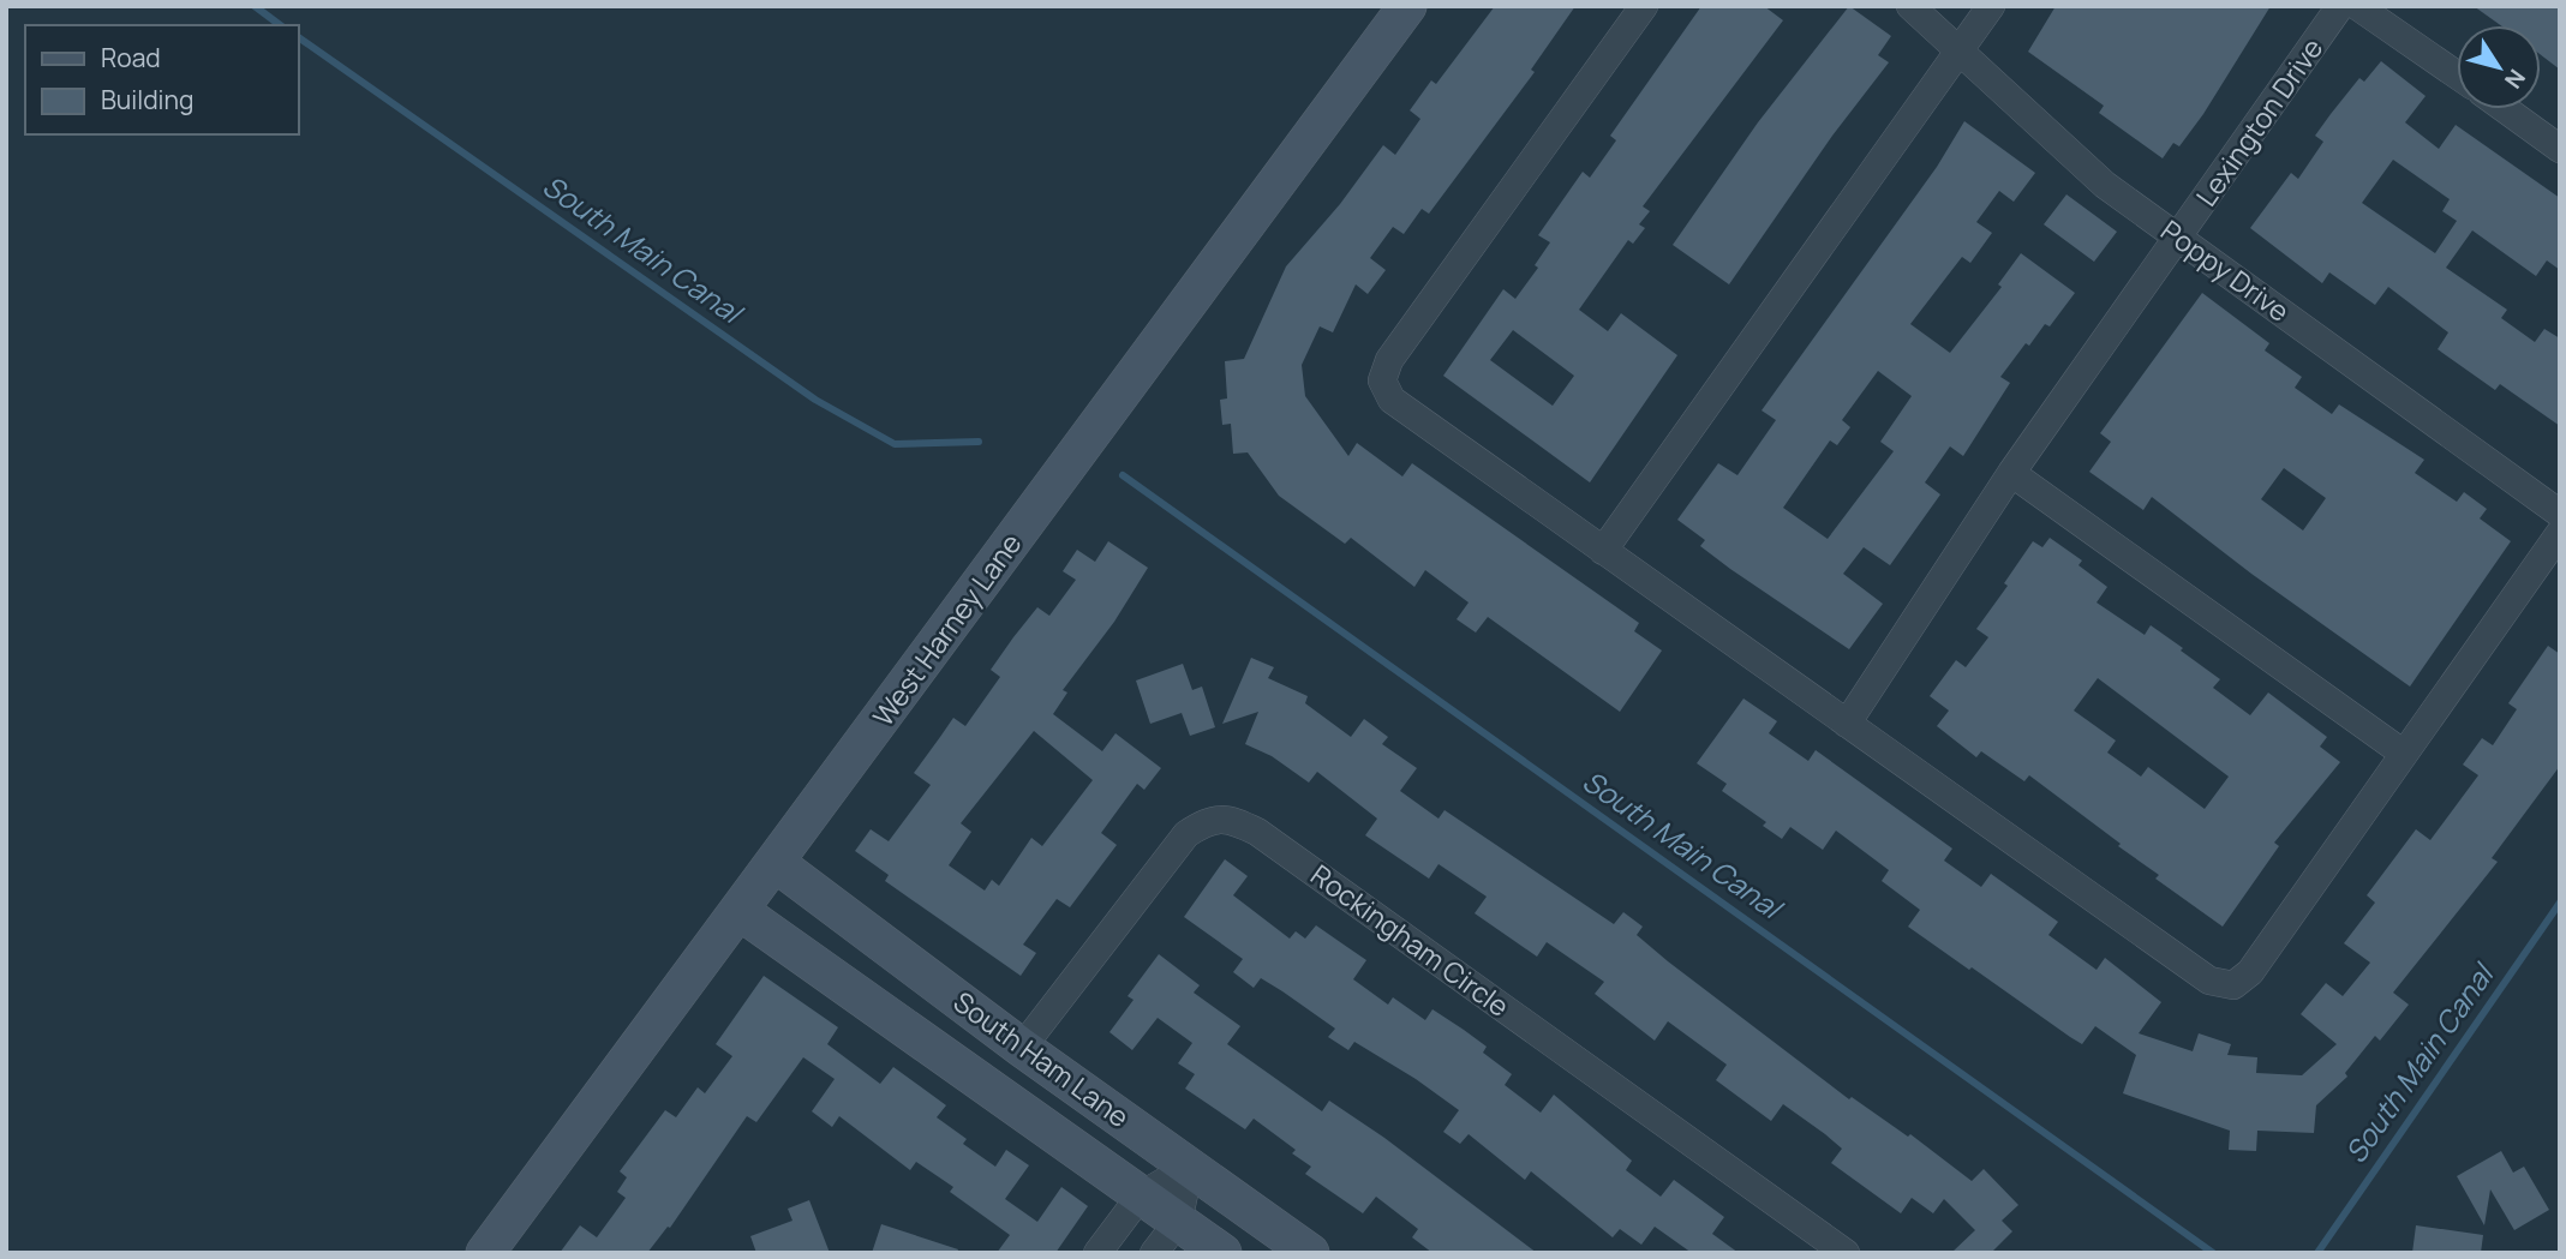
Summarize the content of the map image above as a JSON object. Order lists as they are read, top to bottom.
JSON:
{
  "streets": {
    "main road": ["West Harney Lane", "South Ham Lane"],
    "street": ["Lexington Drive", "Poppy Drive", "Rockingham Circle"]
  },
  "crossings": [
    ["Lexington Drive", "Poppy Drive"],
    ["West Harney Lane", "South Ham Lane"],
    ["Rockingham Circle", "South Ham Lane"]
  ],
  "water": ["South Main Canal"],
  "legend": ["Road", "Building"],
  "north": "bottom right"
}
